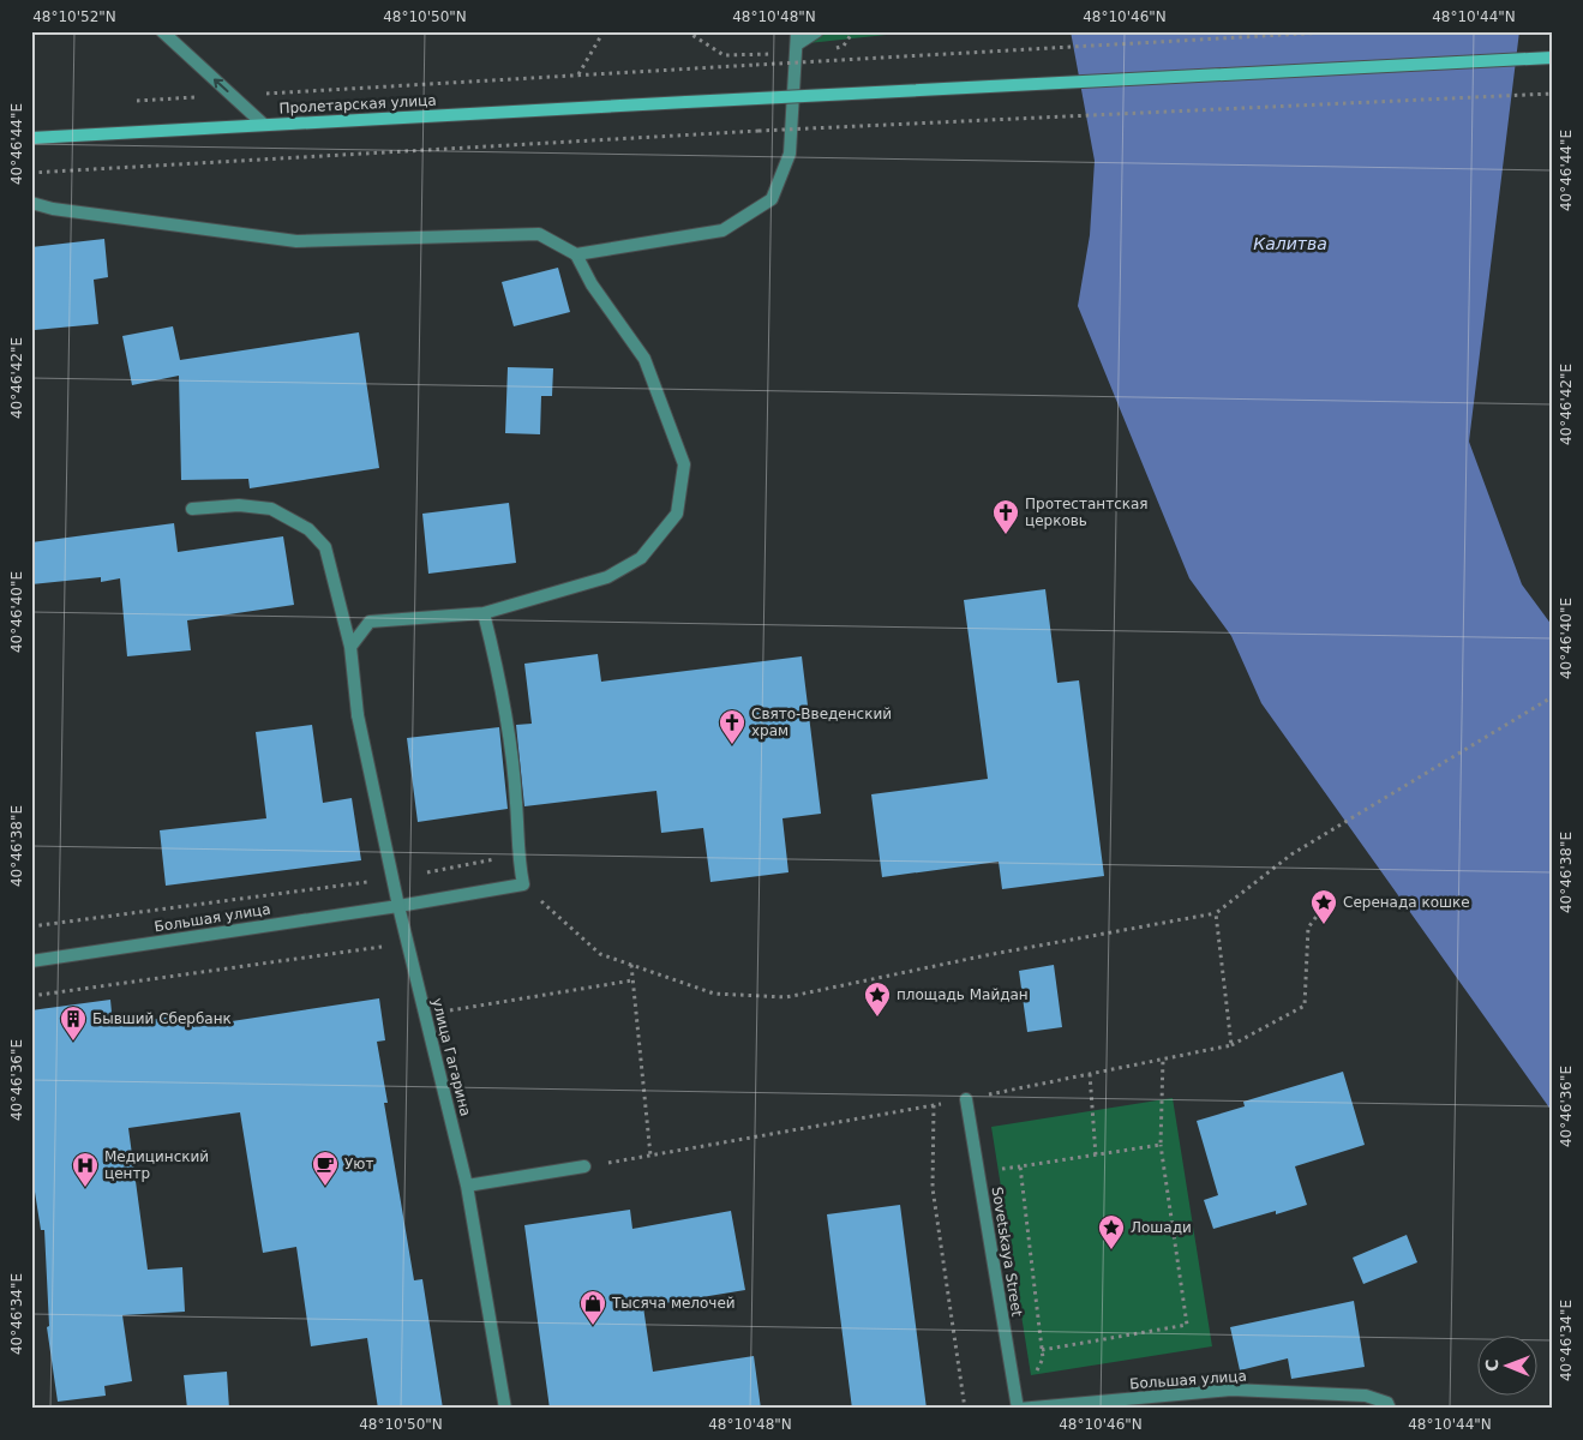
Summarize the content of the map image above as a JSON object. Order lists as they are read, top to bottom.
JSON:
{
  "streets": {
    "main road": ["Пролетарская улица"],
    "street": ["Большая улица", "улица Гагарина", "Sovetskaya Street"]
  },
  "crossings": [
    ["Большая улица", "улица Гагарина"],
    ["Большая улица", "Sovetskaya Street"]
  ],
  "water": ["Калитва"],
  "places": {
    "church": ["Протестантская церковь", "Свято-Введенский храм"],
    "place": ["Серенада кошке", "площадь Майдан", "Лошади"],
    "building": ["Бывший Сбербанк"],
    "cafe": ["Уют"],
    "hospital": ["Медицинский центр"],
    "shop": ["Тысяча мелочей"]
  },
  "north": "left",
  "coordinates": [
    "48°10'52\"N",
    "48°10'50\"N",
    "48°10'48\"N",
    "48°10'46\"N",
    "48°10'44\"N",
    "40°46'44\"E",
    "40°46'42\"E",
    "40°46'40\"E",
    "40°46'38\"E",
    "40°46'36\"E",
    "40°46'34\"E"
  ]
}
